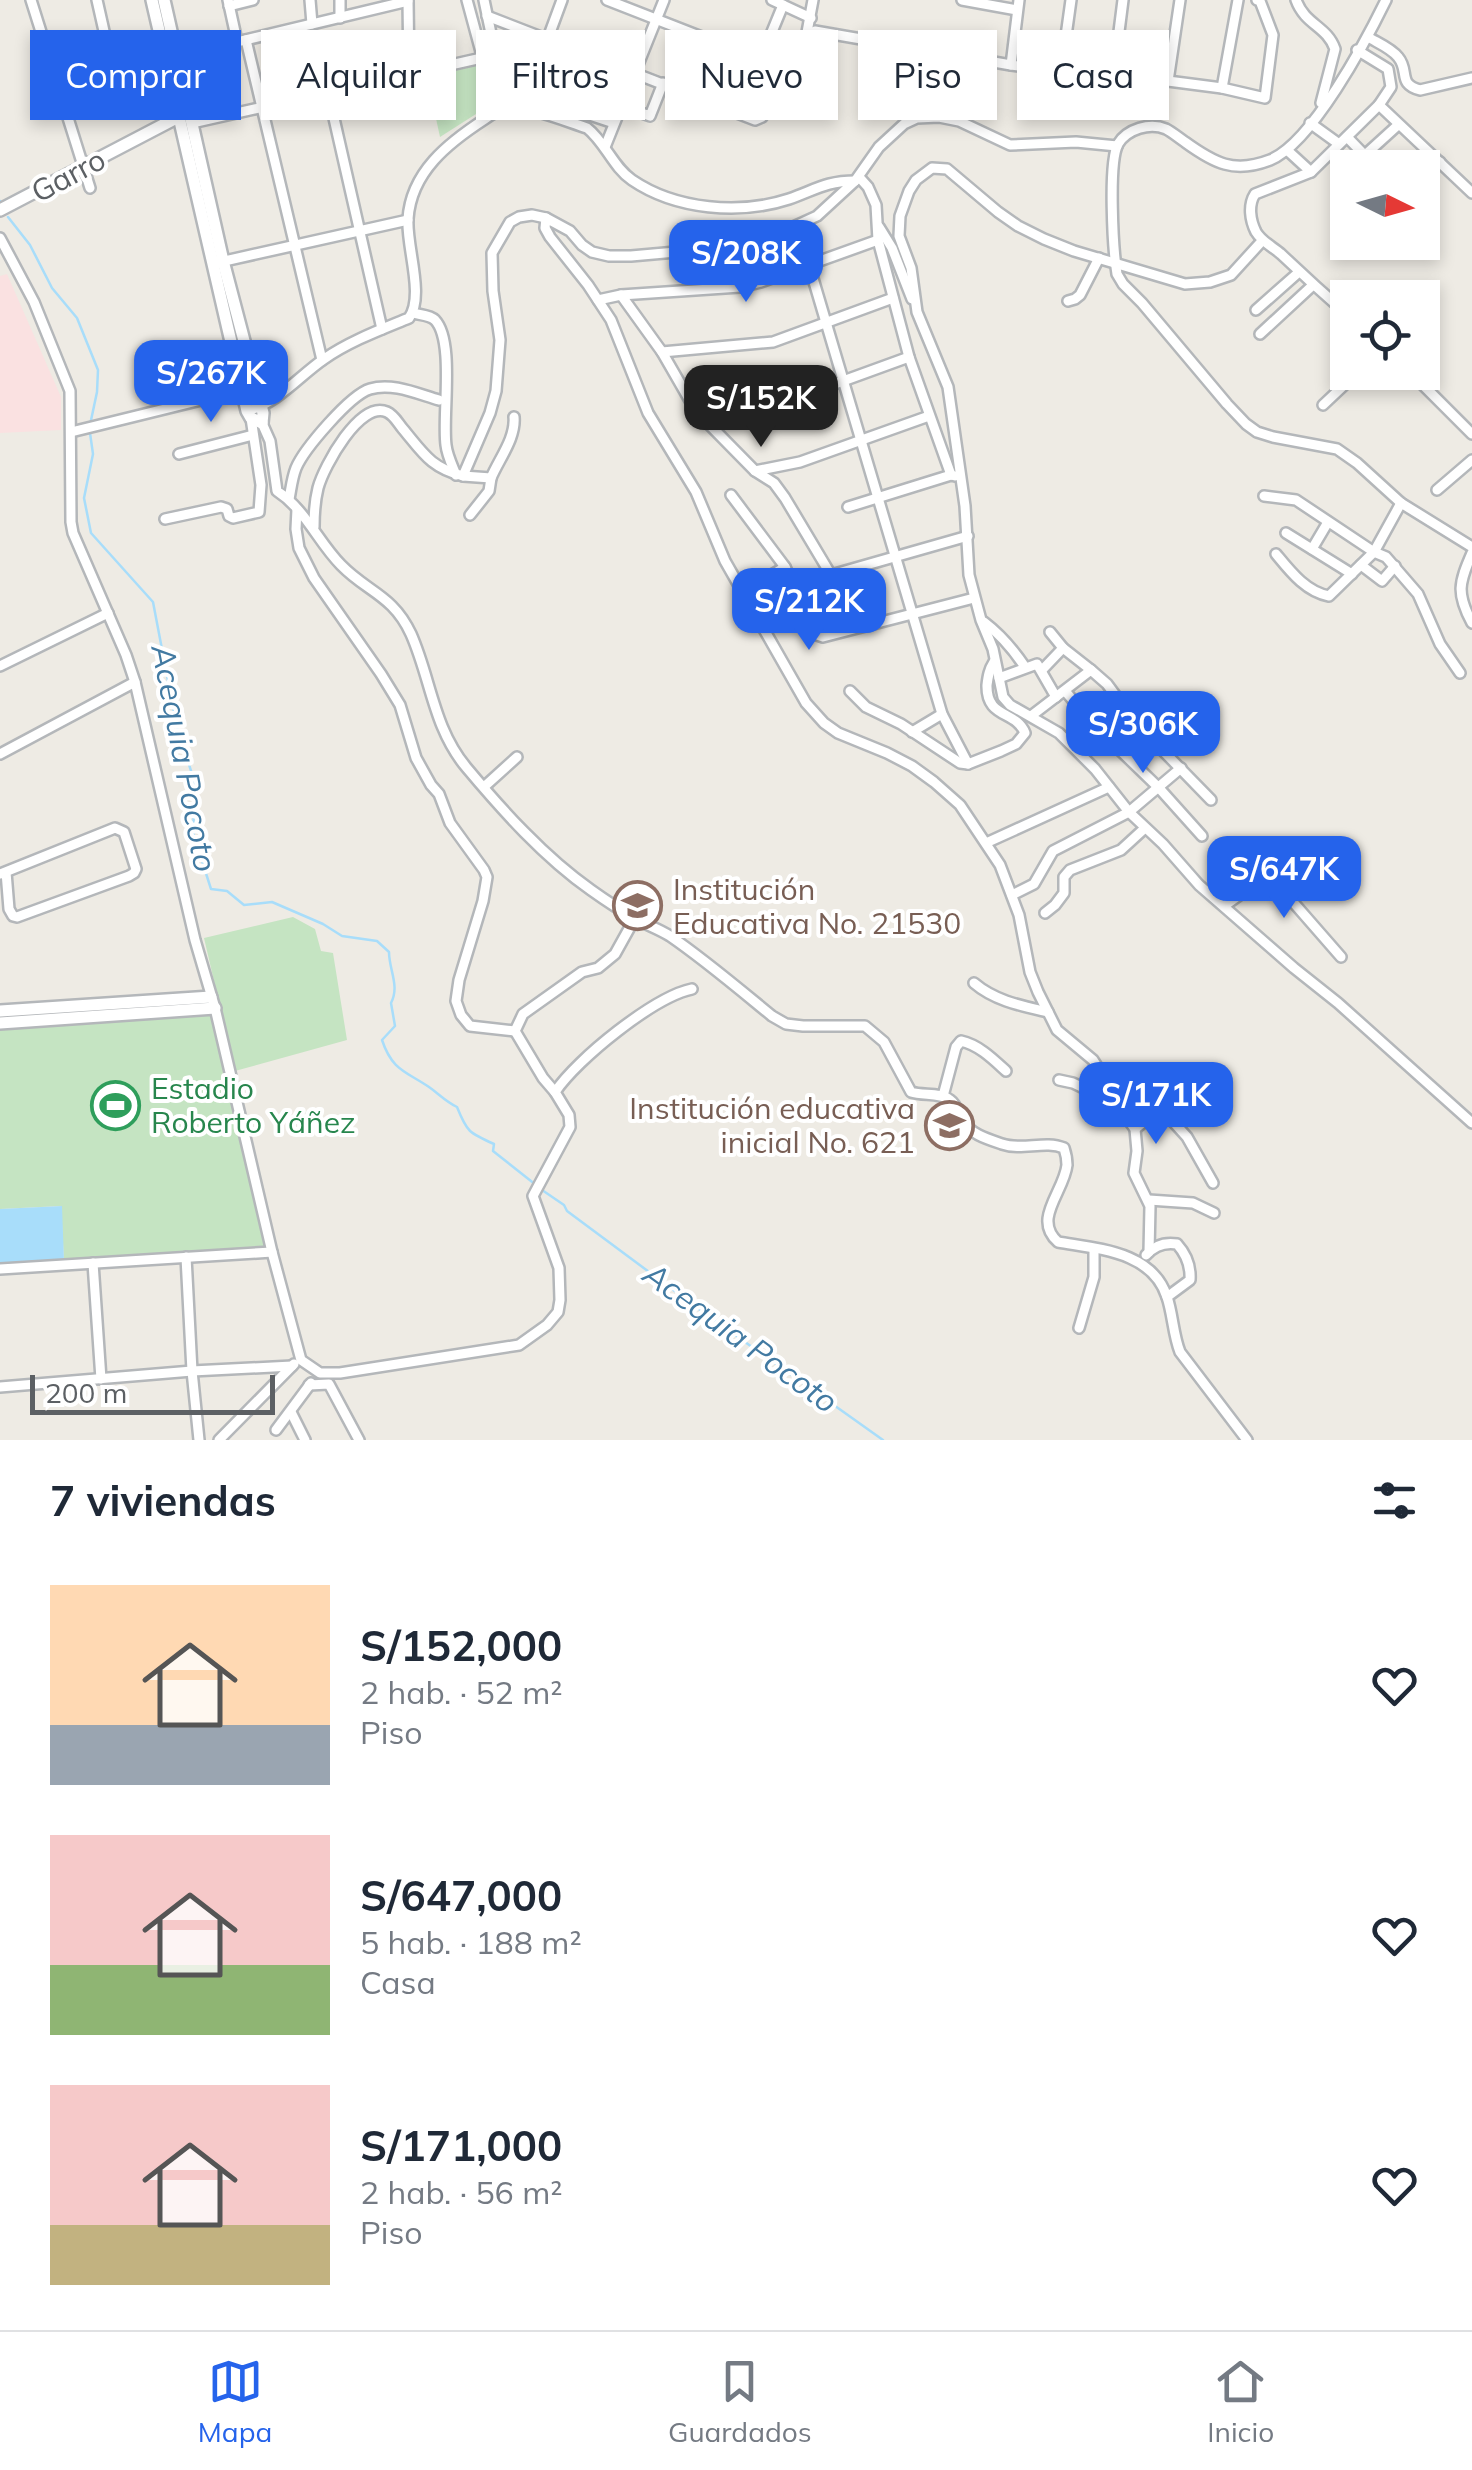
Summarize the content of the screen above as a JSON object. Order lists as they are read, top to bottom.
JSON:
{
  "streets": {
    "street": ["Garro"]
  },
  "water": ["Acequia Pocoto"],
  "places": {
    "school or university": ["Institución Educativa No. 21530", "Institución educativa inicial No. 621"],
    "sports": ["Estadio Roberto Yáñez"]
  },
  "scale_bar": "200 m",
  "north": "right",
  "page": {
    "chip": [
      "Comprar",
      "Alquilar",
      "Filtros",
      "Nuevo",
      "Piso",
      "Casa"
    ],
    "price": [
      "S/208K",
      "S/267K",
      "S/152K",
      "S/212K",
      "S/306K",
      "S/647K",
      "S/171K"
    ],
    "scale": "200 m",
    "heading": "7 viviendas",
    "list": [
      {
        "name": "S/152,000",
        "note": "2 hab. · 52 m² · Piso"
      },
      {
        "name": "S/647,000",
        "note": "5 hab. · 188 m² · Casa"
      },
      {
        "name": "S/171,000",
        "note": "2 hab. · 56 m² · Piso"
      }
    ],
    "tabs": ["Mapa", "Guardados", "Inicio"]
  }
}
